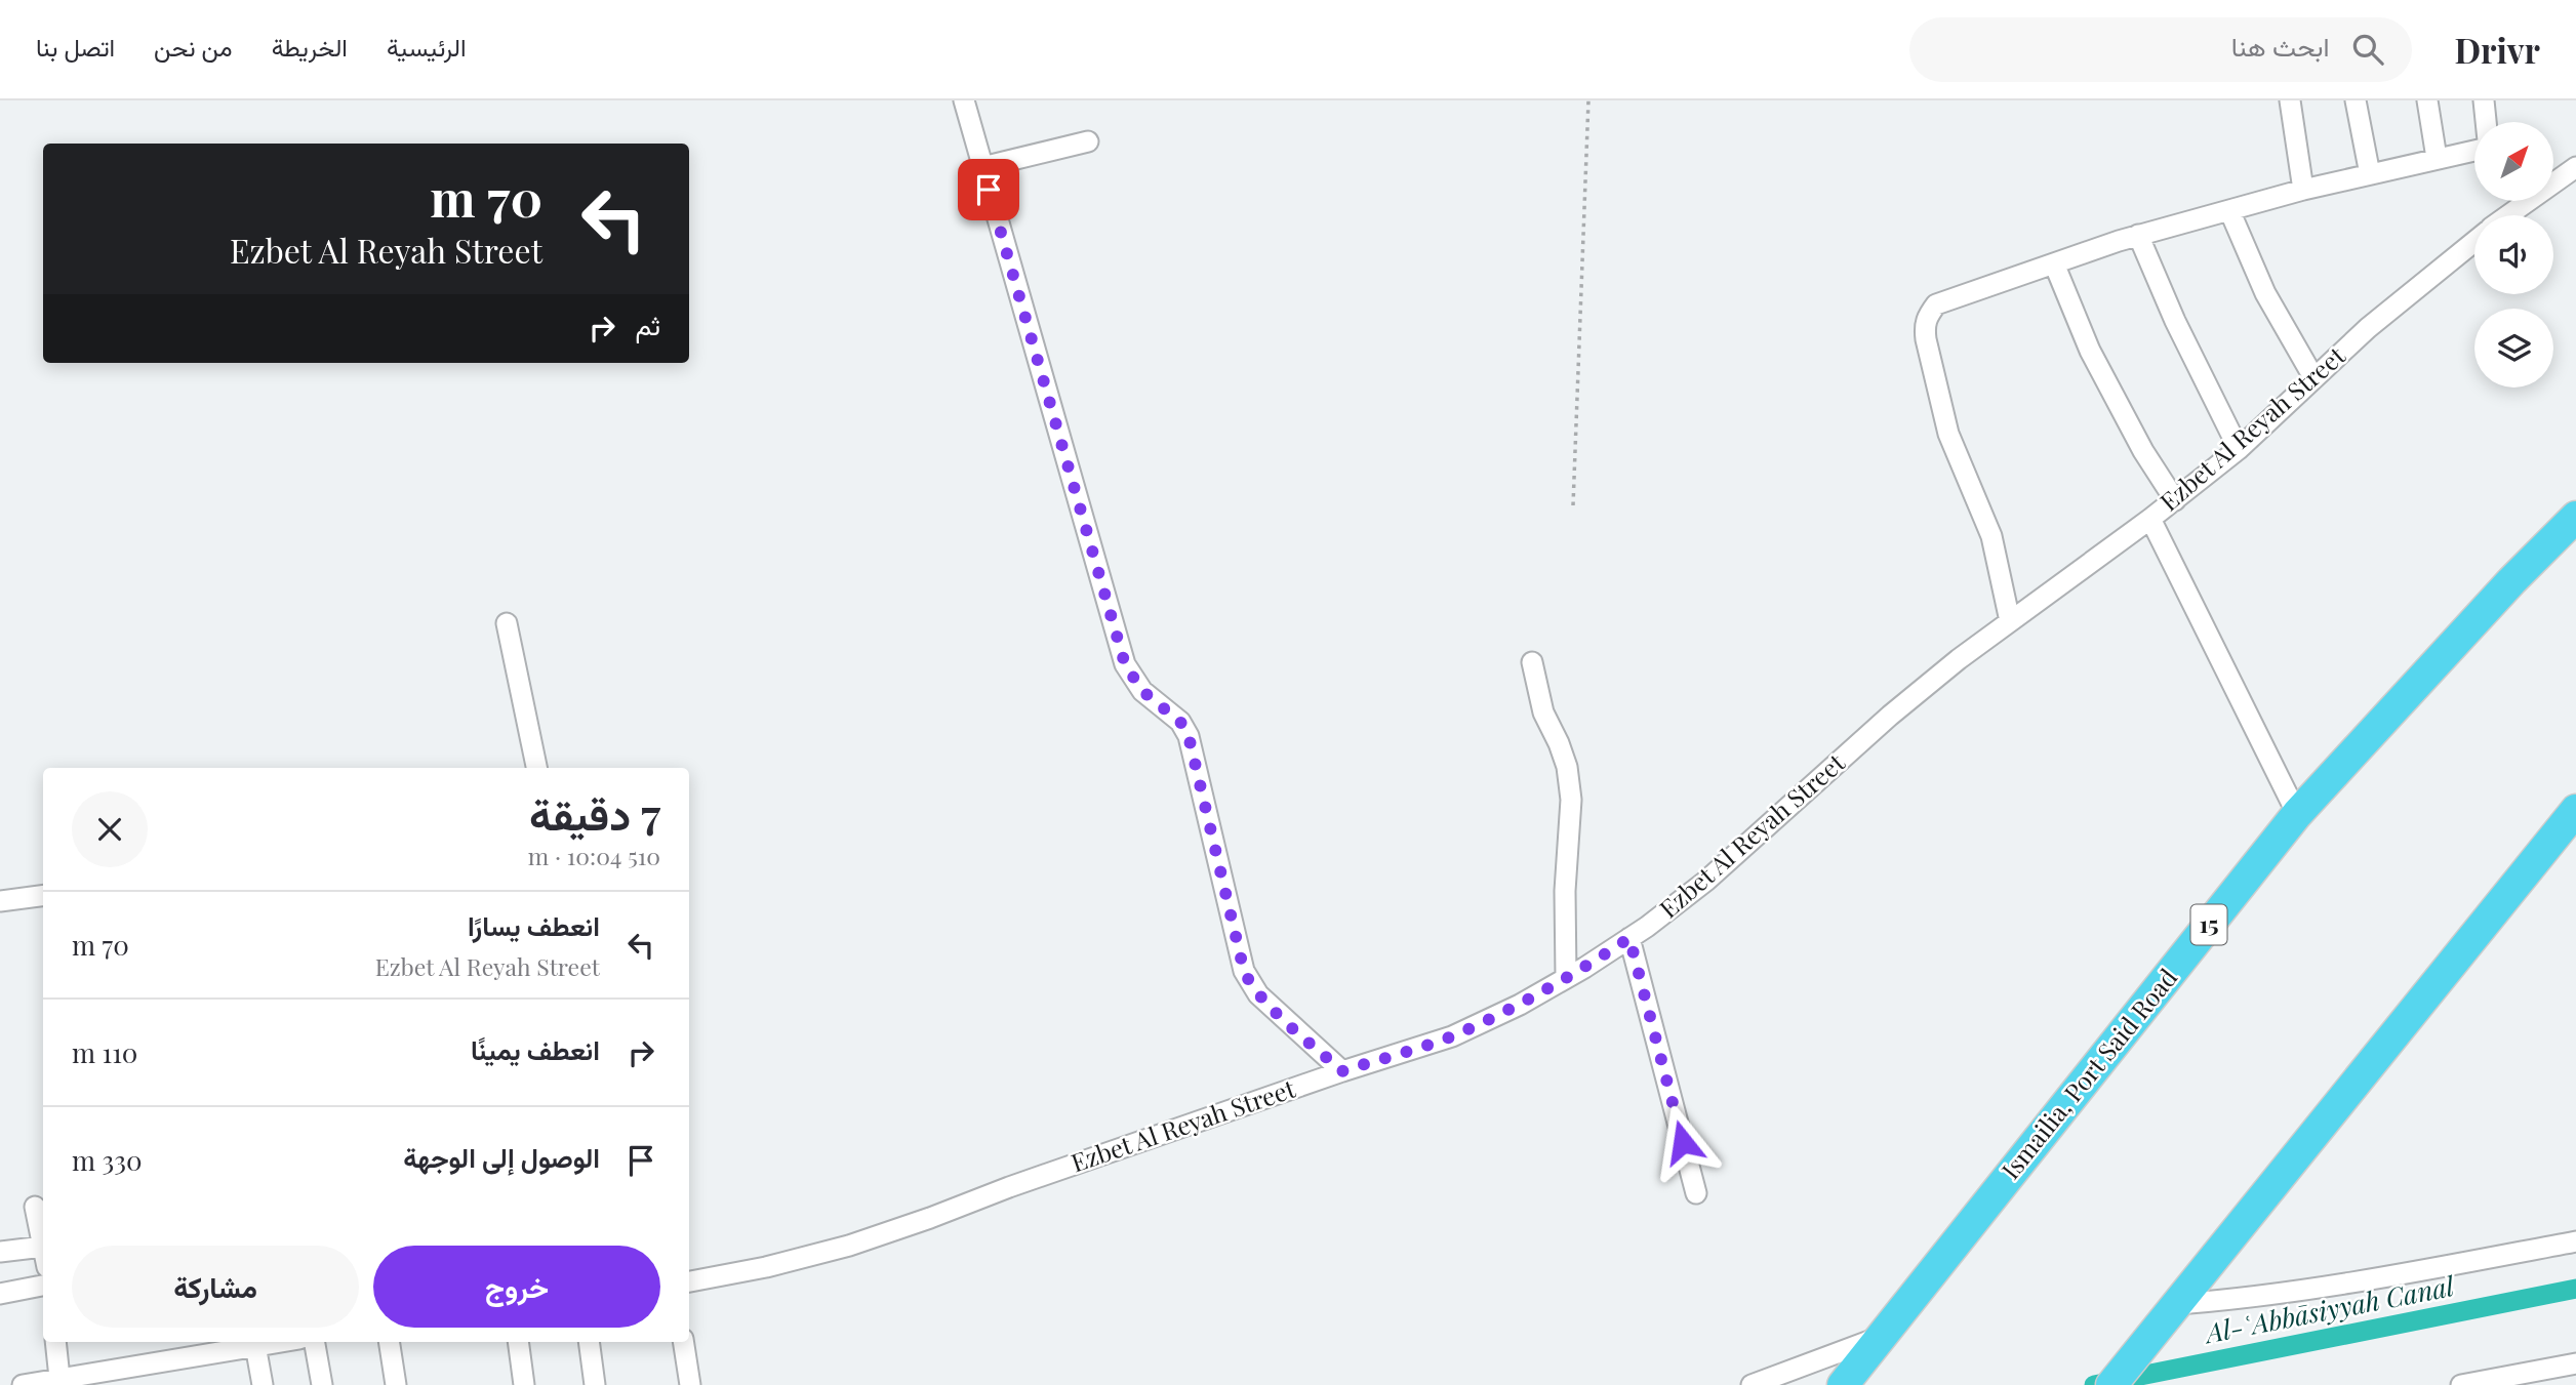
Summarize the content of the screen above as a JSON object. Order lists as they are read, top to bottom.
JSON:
{
  "streets": {
    "highway": ["15", "Ismailia, Port Said Road"],
    "street": ["Ezbet Al Reyah Street"]
  },
  "water": ["Al-ʿAbbāsiyyah Canal"],
  "north": "top right",
  "page": {
    "header": "Drivr",
    "search": "ابحث هنا",
    "nav": [
      "الرئيسية",
      "الخريطة",
      "من نحن",
      "اتصل بنا"
    ],
    "turn": ["70 m", "Ezbet Al Reyah Street"],
    "then": "ثم",
    "heading": ["7 دقيقة", "510 m · 10:04"],
    "list": [
      {
        "name": "انعطف يسارًا",
        "note": "Ezbet Al Reyah Street",
        "value": "70 m"
      },
      {
        "name": "انعطف يمينًا",
        "value": "110 m"
      },
      {
        "name": "الوصول إلى الوجهة",
        "value": "330 m"
      }
    ],
    "buttons": ["خروج", "مشاركة"]
  }
}
